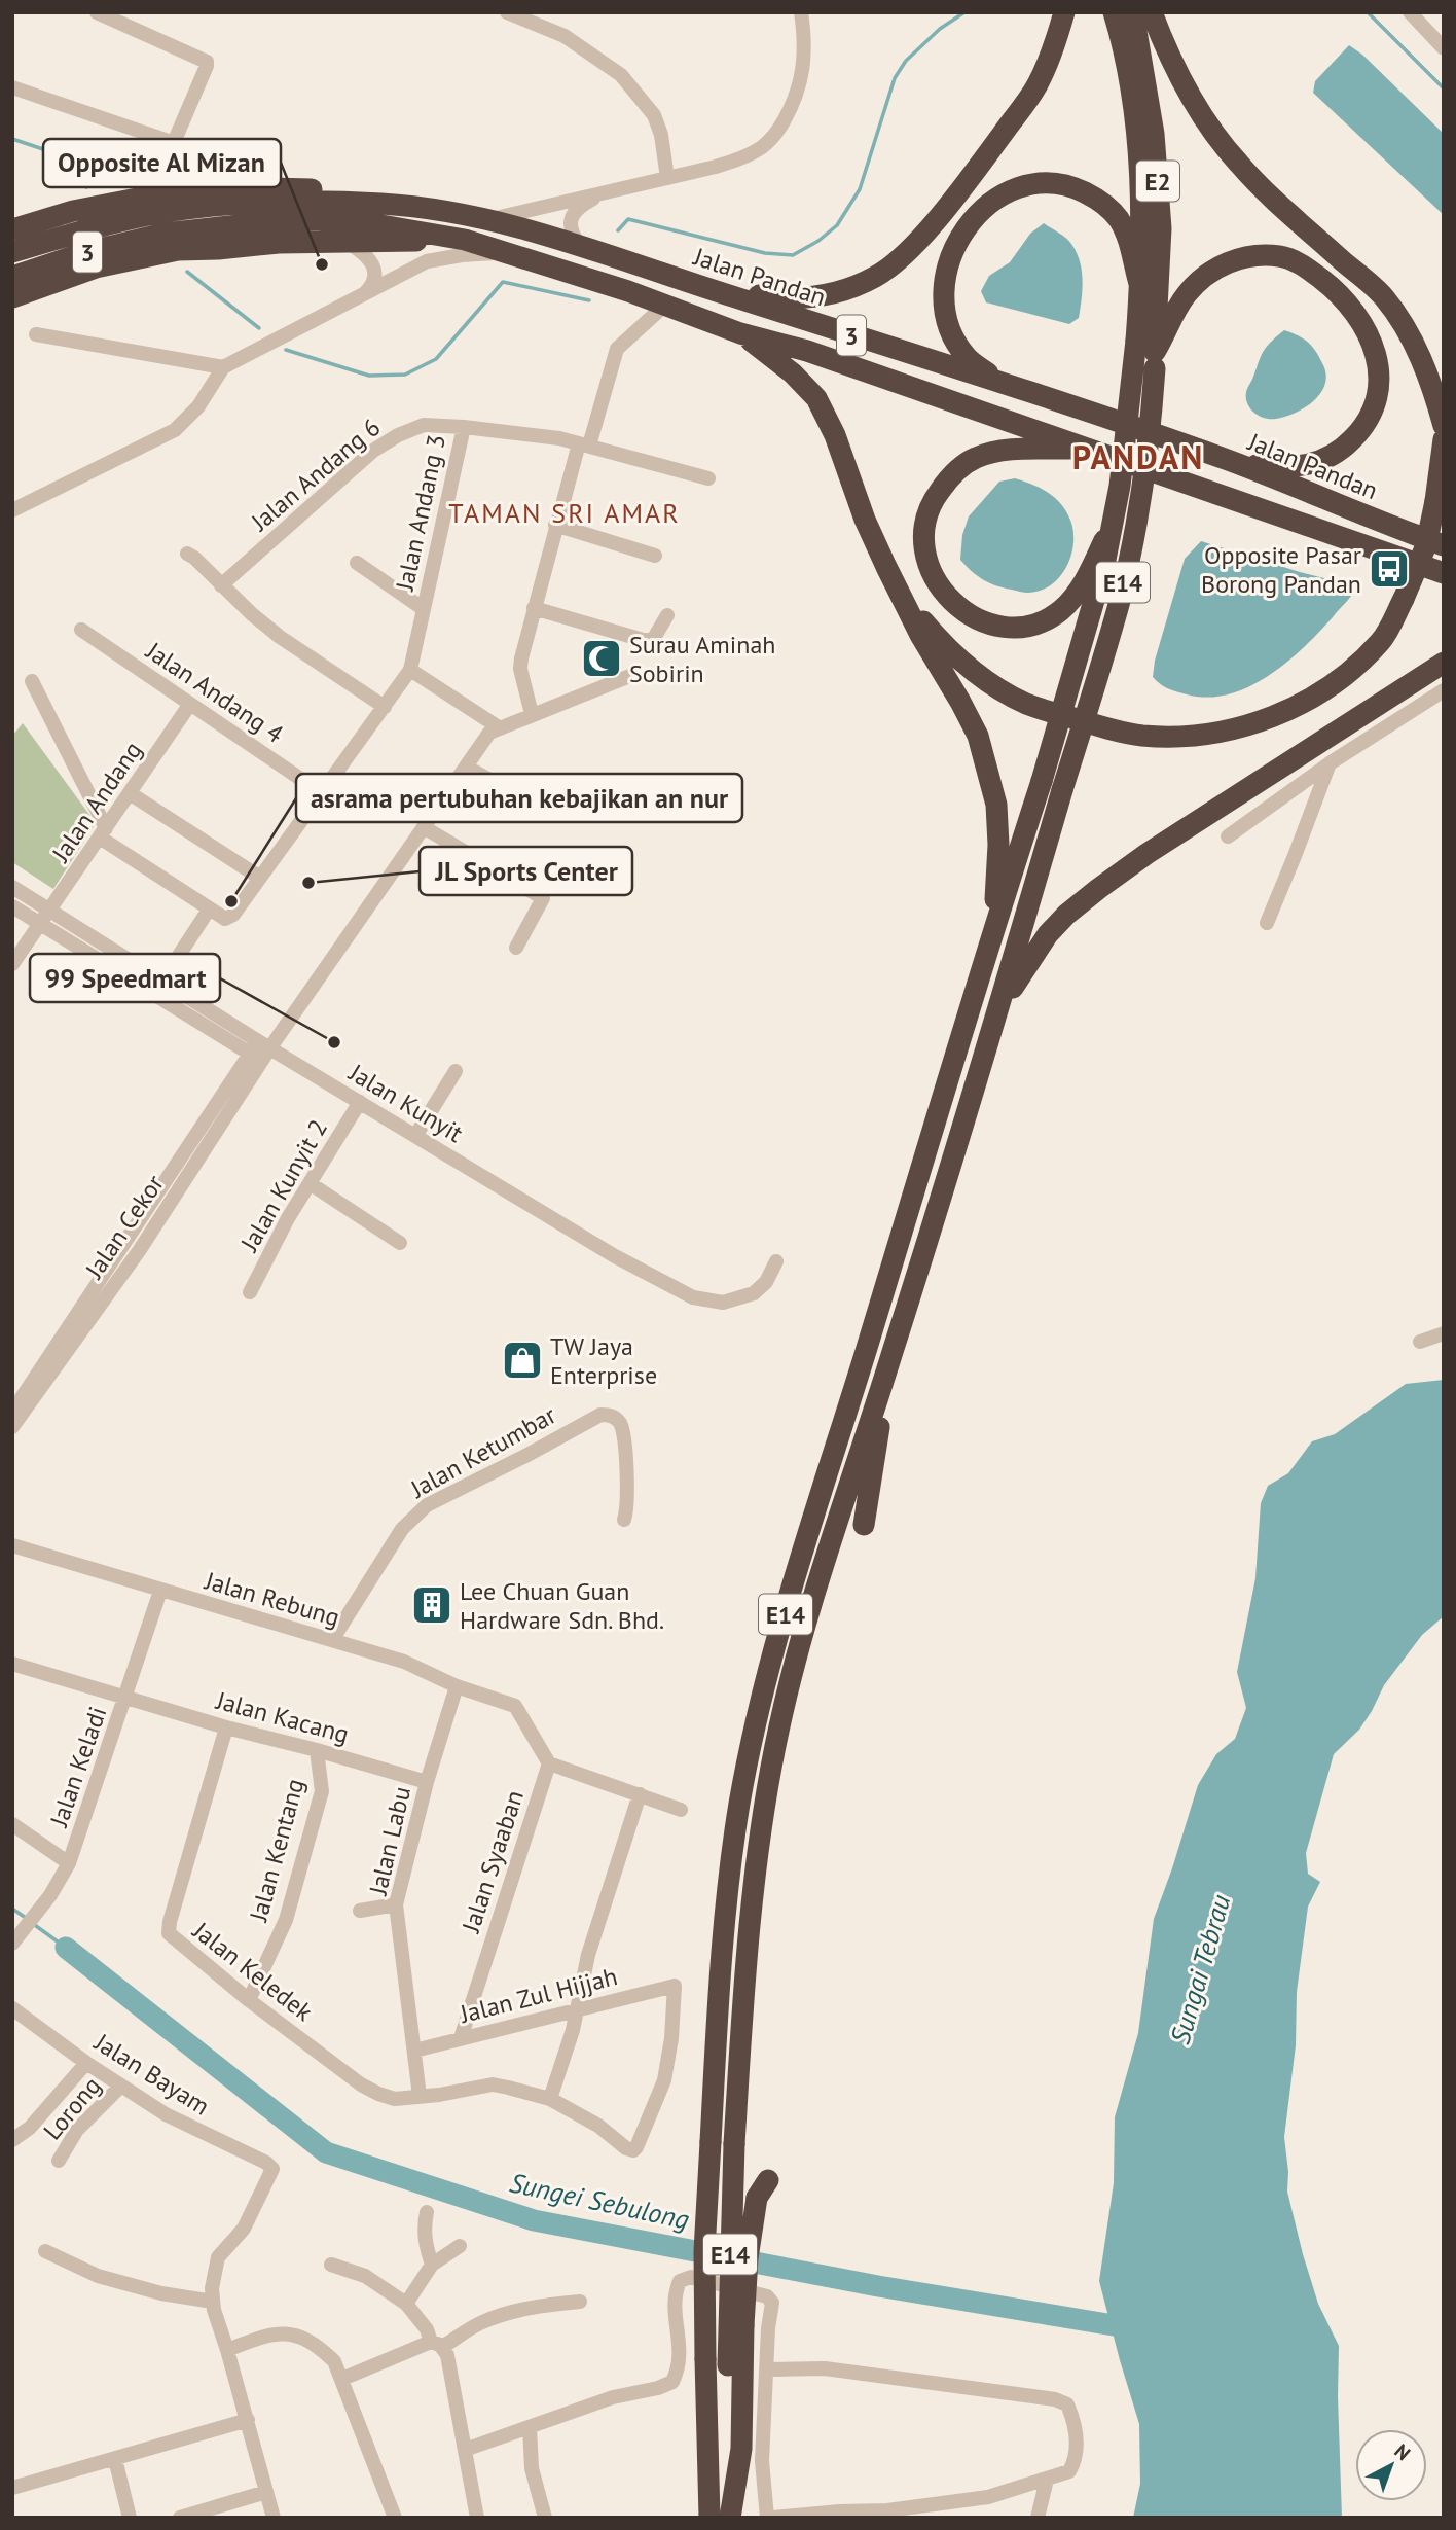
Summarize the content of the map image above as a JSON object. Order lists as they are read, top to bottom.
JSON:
{
  "streets": {
    "highway": [
      "E2",
      "3",
      "Jalan Pandan",
      "E14"
    ],
    "street": [
      "Jalan Andang 6",
      "Jalan Andang 3",
      "Jalan Andang 4",
      "Jalan Andang",
      "Jalan Kunyit",
      "Jalan Kunyit 2",
      "Jalan Cekor",
      "Jalan Ketumbar",
      "Jalan Rebung",
      "Jalan Kacang",
      "Jalan Keladi",
      "Jalan Labu",
      "Jalan Kentang",
      "Jalan Syaaban",
      "Jalan Keledek",
      "Jalan Zul Hijjah",
      "Jalan Bayam",
      "Lorong"
    ]
  },
  "crossings": [
    ["E2", "E14"],
    ["3", "Jalan Pandan"],
    ["Jalan Andang 6", "Jalan Andang 3"],
    ["Jalan Andang 3", "Jalan Andang 4"],
    ["Jalan Andang 4", "Jalan Andang"],
    ["Jalan Andang", "Jalan Kunyit"],
    ["Jalan Kunyit", "Jalan Kunyit 2"],
    ["Jalan Kunyit", "Jalan Cekor"],
    ["Jalan Ketumbar", "Jalan Rebung"],
    ["Jalan Rebung", "Jalan Keladi"],
    ["Jalan Rebung", "Jalan Labu"],
    ["Jalan Rebung", "Jalan Syaaban"],
    ["Jalan Kacang", "Jalan Keladi"],
    ["Jalan Kacang", "Jalan Labu"],
    ["Jalan Kacang", "Jalan Kentang"],
    ["Jalan Kacang", "Jalan Keledek"],
    ["Jalan Labu", "Jalan Keledek"],
    ["Jalan Labu", "Jalan Zul Hijjah"],
    ["Jalan Kentang", "Jalan Keledek"],
    ["Jalan Syaaban", "Jalan Zul Hijjah"],
    ["Jalan Keledek", "Jalan Zul Hijjah"],
    ["Jalan Bayam", "Lorong"]
  ],
  "districts": ["PANDAN", "TAMAN SRI AMAR"],
  "water": ["Sungai Tebrau", "Sungei Sebulong"],
  "places": {
    "other": [
      "Opposite Al Mizan",
      "JL Sports Center",
      "asrama pertubuhan kebajikan an nur",
      "99 Speedmart"
    ],
    "bus stop": ["Opposite Pasar Borong Pandan"],
    "mosque": ["Surau Aminah Sobirin"],
    "shop": ["TW Jaya Enterprise"],
    "building": ["Lee Chuan Guan Hardware Sdn. Bhd."]
  },
  "north": "top right"
}
